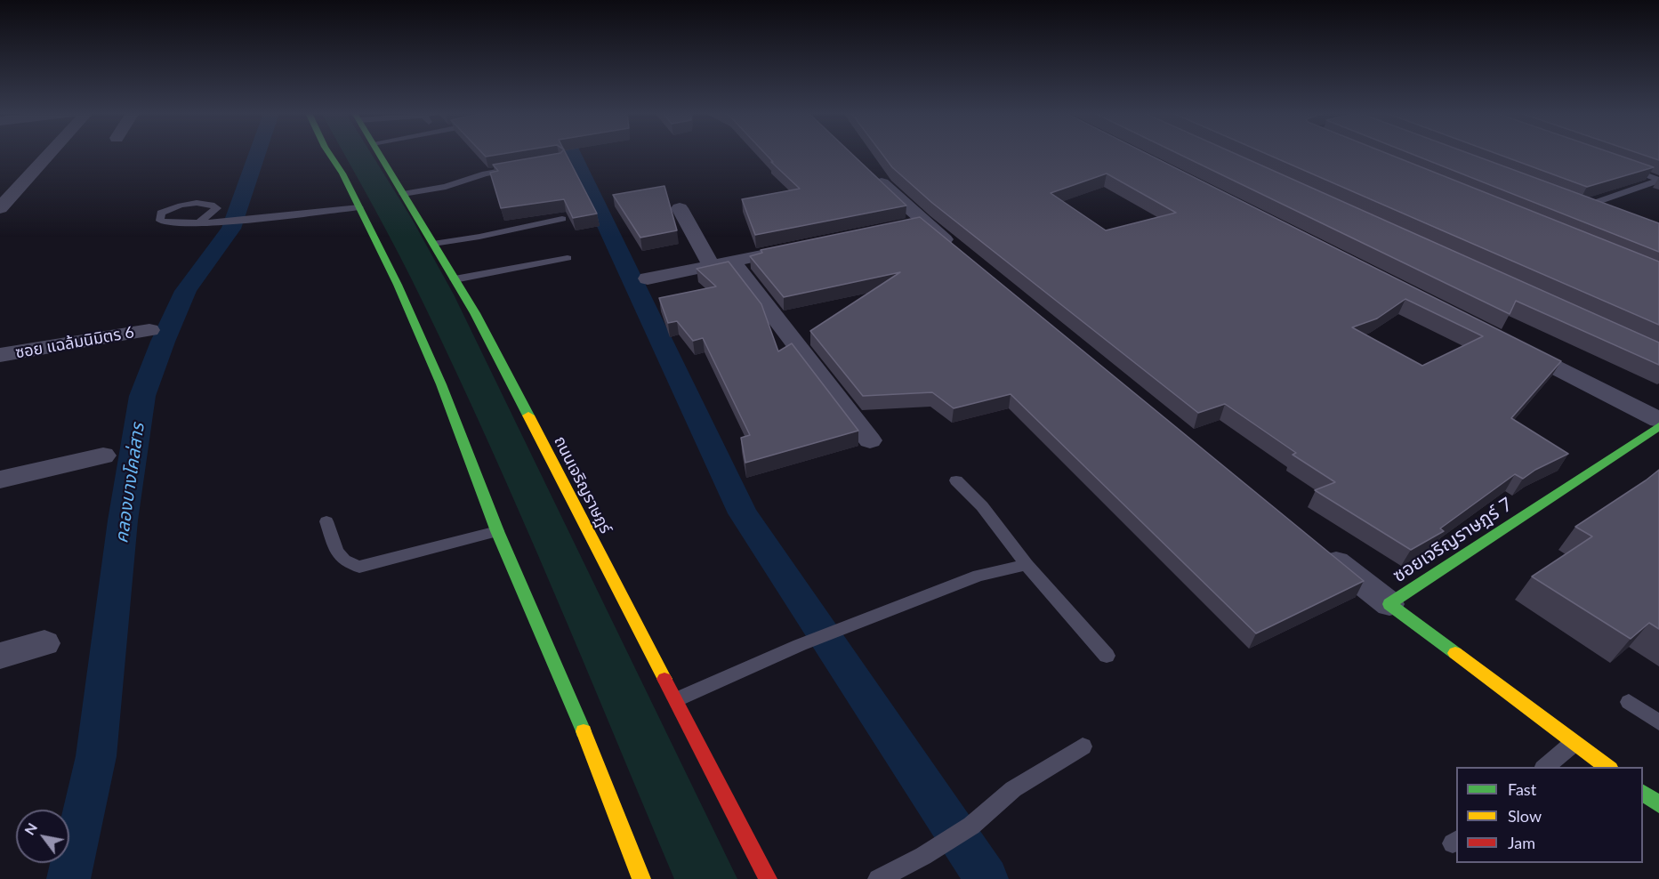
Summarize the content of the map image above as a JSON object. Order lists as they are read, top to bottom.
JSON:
{
  "streets": {
    "main road": ["ถนนเจริญราษฎร์", "ซอยเจริญราษฎร์ 7"],
    "street": ["ซอย แฉล้มนิมิตร 6"]
  },
  "water": ["คลองบางโคล่สาร"],
  "legend": ["Fast", "Slow", "Jam"],
  "north": "top left"
}
